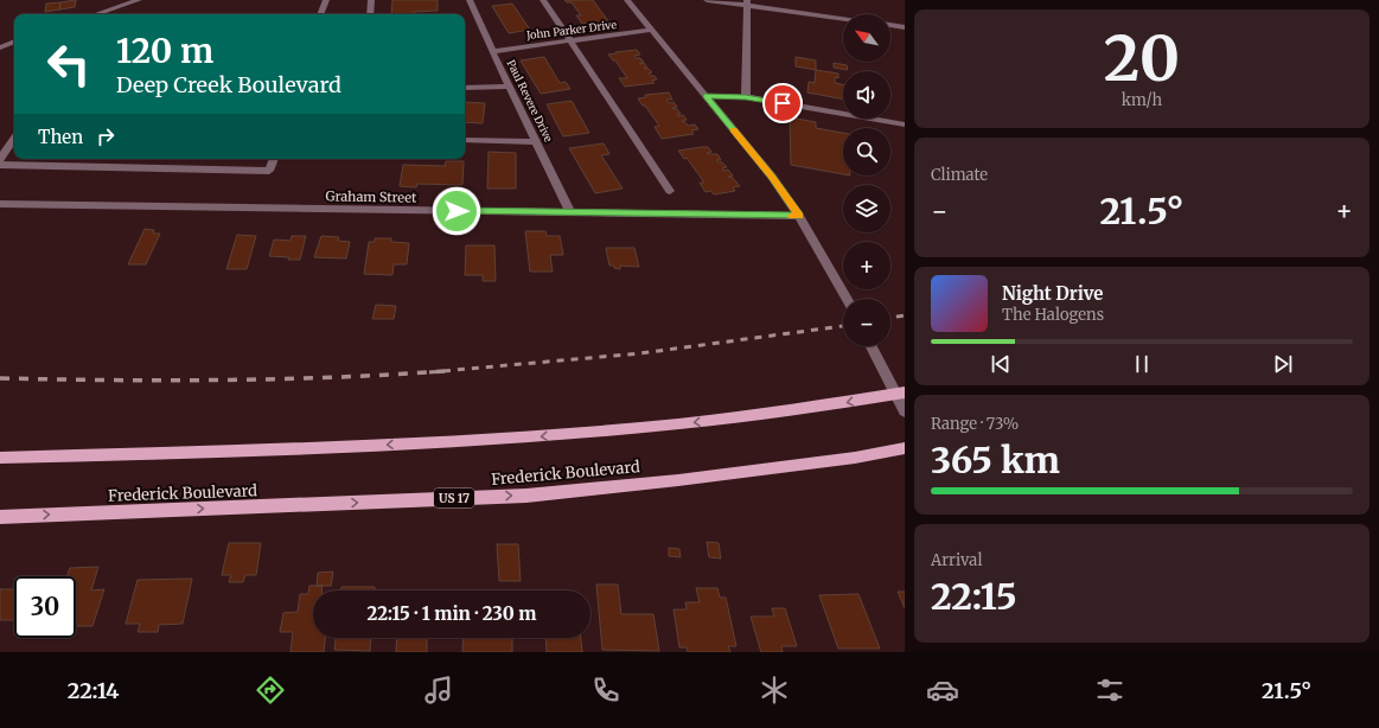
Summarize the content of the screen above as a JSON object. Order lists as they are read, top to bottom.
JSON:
{
  "streets": {
    "main road": ["Frederick Boulevard", "US 17"],
    "street": ["John Parker Drive", "Paul Revere Drive", "Graham Street"]
  },
  "crossings": [
    ["John Parker Drive", "Paul Revere Drive"],
    ["Paul Revere Drive", "Graham Street"]
  ],
  "north": "top left",
  "page": {
    "tile": [
      ["20", "km/h"],
      "Climate",
      ["Range · 73%", "365 km"],
      ["Arrival", "22:15"]
    ],
    "map_buttons": ["+", "−"],
    "turn": ["120 m", "Deep Creek Boulevard"],
    "then": "Then",
    "heat": ["−", "21.5°", "+"],
    "song": ["Night Drive", "The Halogens"],
    "limit": "30",
    "trip": "22:15 · 1 min · 230 m",
    "tabs": ["22:14", "21.5°"]
  }
}
